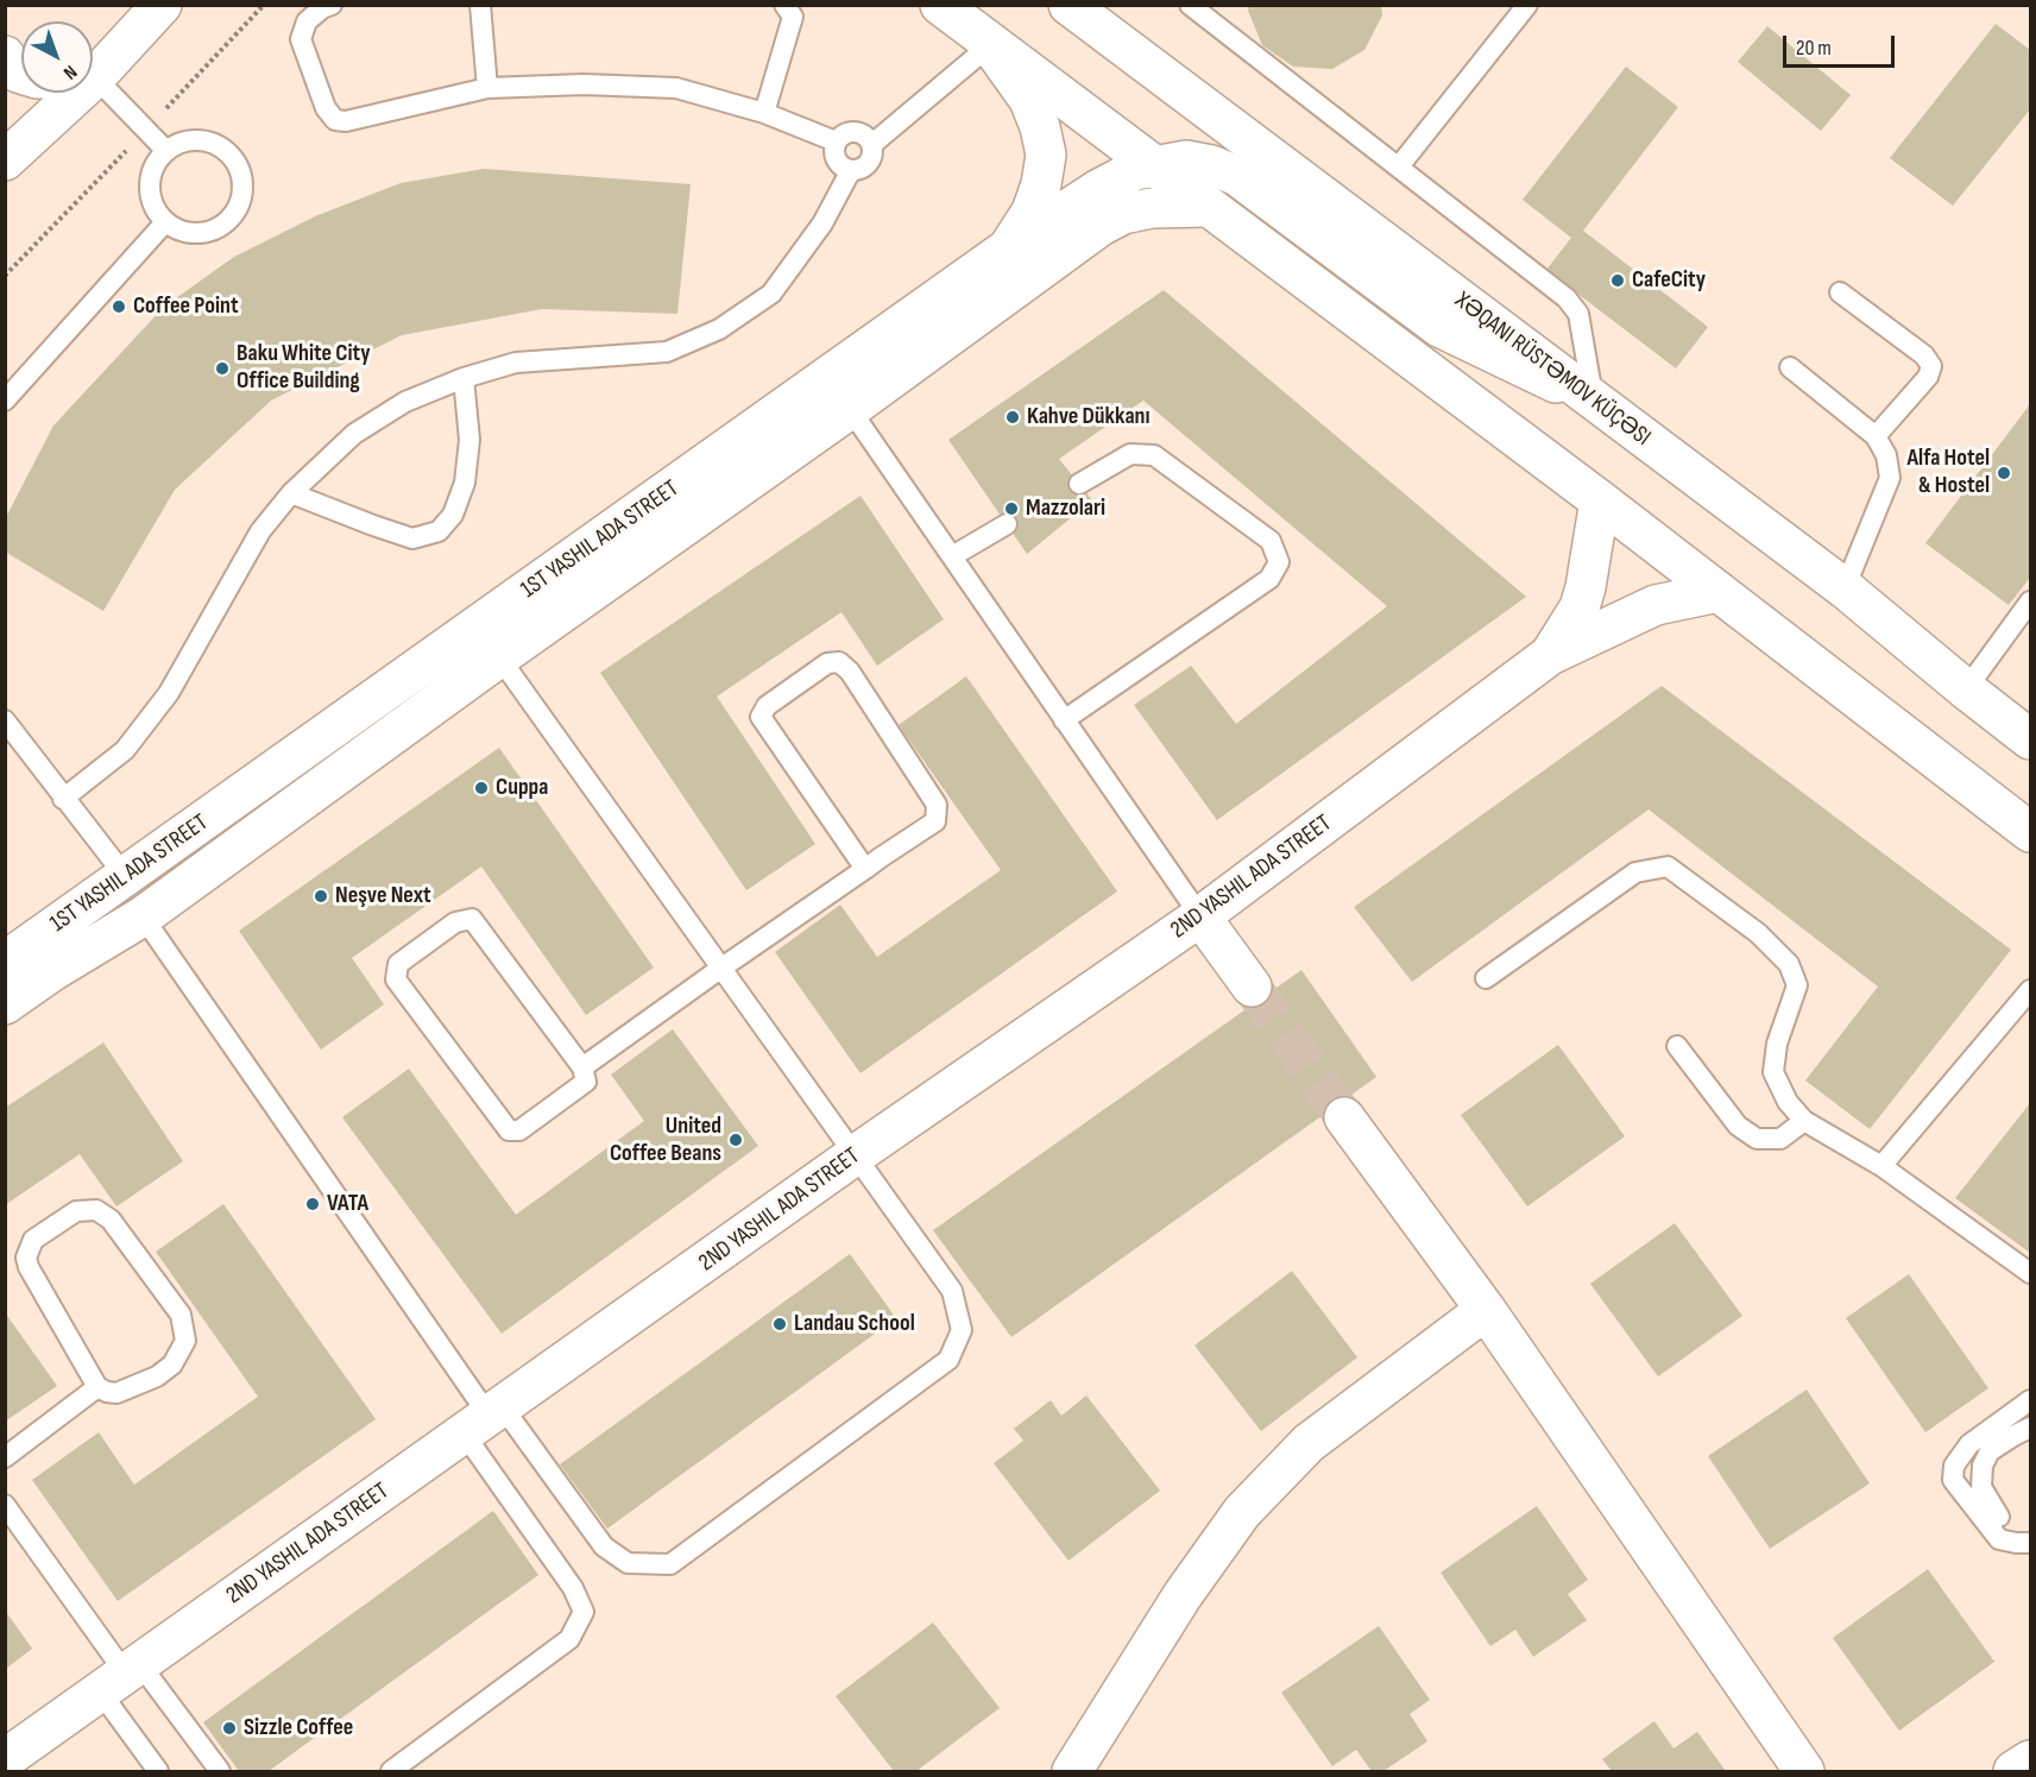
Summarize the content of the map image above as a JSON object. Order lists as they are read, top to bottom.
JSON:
{
  "streets": {
    "main road": ["XƏQANI RÜSTƏMOV KÜÇƏSI", "1ST YASHIL ADA STREET", "2ND YASHIL ADA STREET"]
  },
  "places": [
    "CafeCity",
    "Coffee Point",
    "Baku White City Office Building",
    "Kahve Dükkanı",
    "Alfa Hotel & Hostel",
    "Mazzolari",
    "Cuppa",
    "Neşve Next",
    "United Coffee Beans",
    "VATA",
    "Landau School",
    "Sizzle Coffee"
  ],
  "scale_bar": "20 m",
  "north": "bottom right"
}
